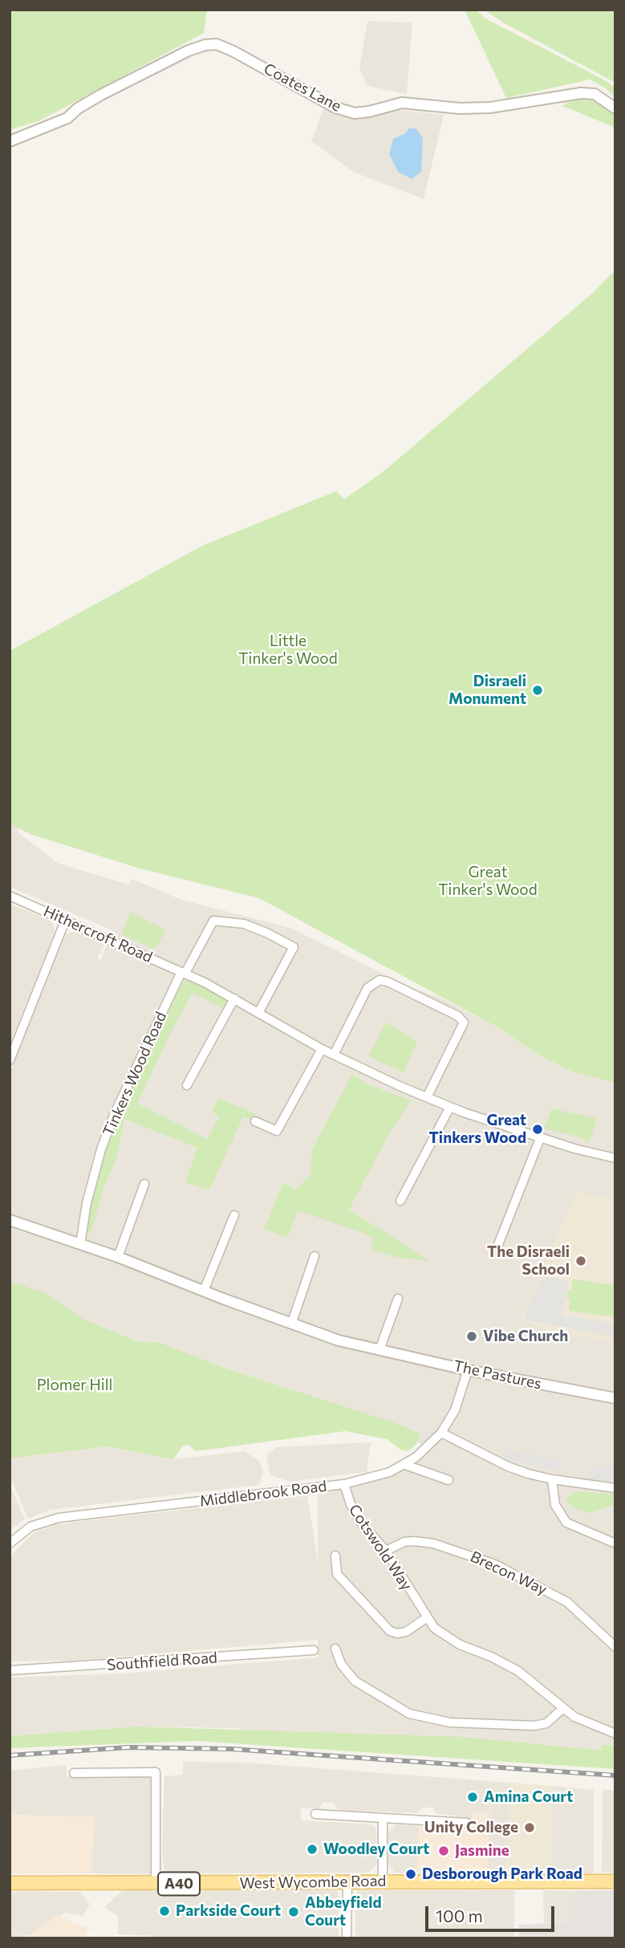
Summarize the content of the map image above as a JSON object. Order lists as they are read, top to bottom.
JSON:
{
  "streets": {
    "main road": ["West Wycombe Road", "A40"],
    "street": [
      "Coates Lane",
      "Hithercroft Road",
      "Tinkers Wood Road",
      "The Pastures",
      "Middlebrook Road",
      "Cotswold Way",
      "Brecon Way",
      "Southfield Road"
    ]
  },
  "crossings": [
    ["Hithercroft Road", "Tinkers Wood Road"],
    ["Tinkers Wood Road", "The Pastures"],
    ["The Pastures", "Middlebrook Road"],
    ["Middlebrook Road", "Cotswold Way"],
    ["Cotswold Way", "Brecon Way"]
  ],
  "parks": ["Little Tinker's Wood", "Great Tinker's Wood", "Plomer Hill"],
  "places": [
    "Disraeli Monument",
    "Great Tinkers Wood",
    "The Disraeli School",
    "Vibe Church",
    "Amina Court",
    "Unity College",
    "Woodley Court",
    "Jasmine",
    "Desborough Park Road",
    "Parkside Court",
    "Abbeyfield Court"
  ],
  "scale_bar": "100 m"
}
